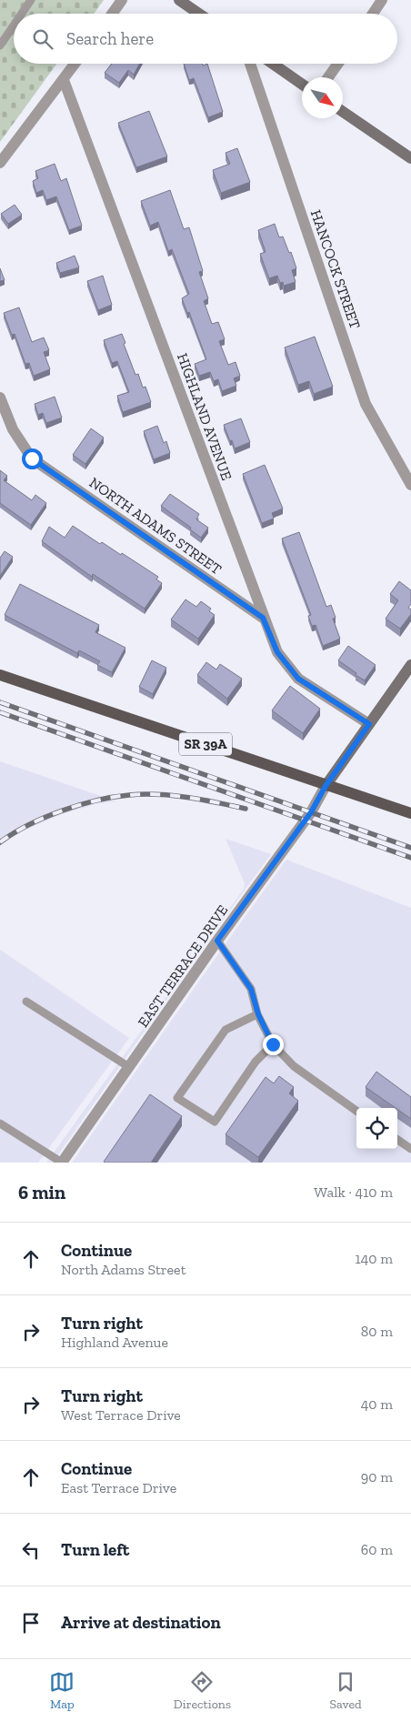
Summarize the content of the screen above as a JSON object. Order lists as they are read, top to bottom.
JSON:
{
  "streets": {
    "main road": ["SR 39A"],
    "street": [
      "HANCOCK STREET",
      "HIGHLAND AVENUE",
      "NORTH ADAMS STREET",
      "EAST TERRACE DRIVE"
    ]
  },
  "crossings": [
    ["HIGHLAND AVENUE", "NORTH ADAMS STREET"],
    ["SR 39A", "EAST TERRACE DRIVE"]
  ],
  "north": "bottom right",
  "page": {
    "search": "Search here",
    "heading": ["6 min", "Walk · 410 m"],
    "list": [
      ["Continue", "North Adams Street", "140 m"],
      ["Turn right", "Highland Avenue", "80 m"],
      ["Turn right", "West Terrace Drive", "40 m"],
      ["Continue", "East Terrace Drive", "90 m"],
      ["Turn left", "60 m"],
      "Arrive at destination"
    ],
    "nav": ["Map", "Directions", "Saved"]
  }
}
